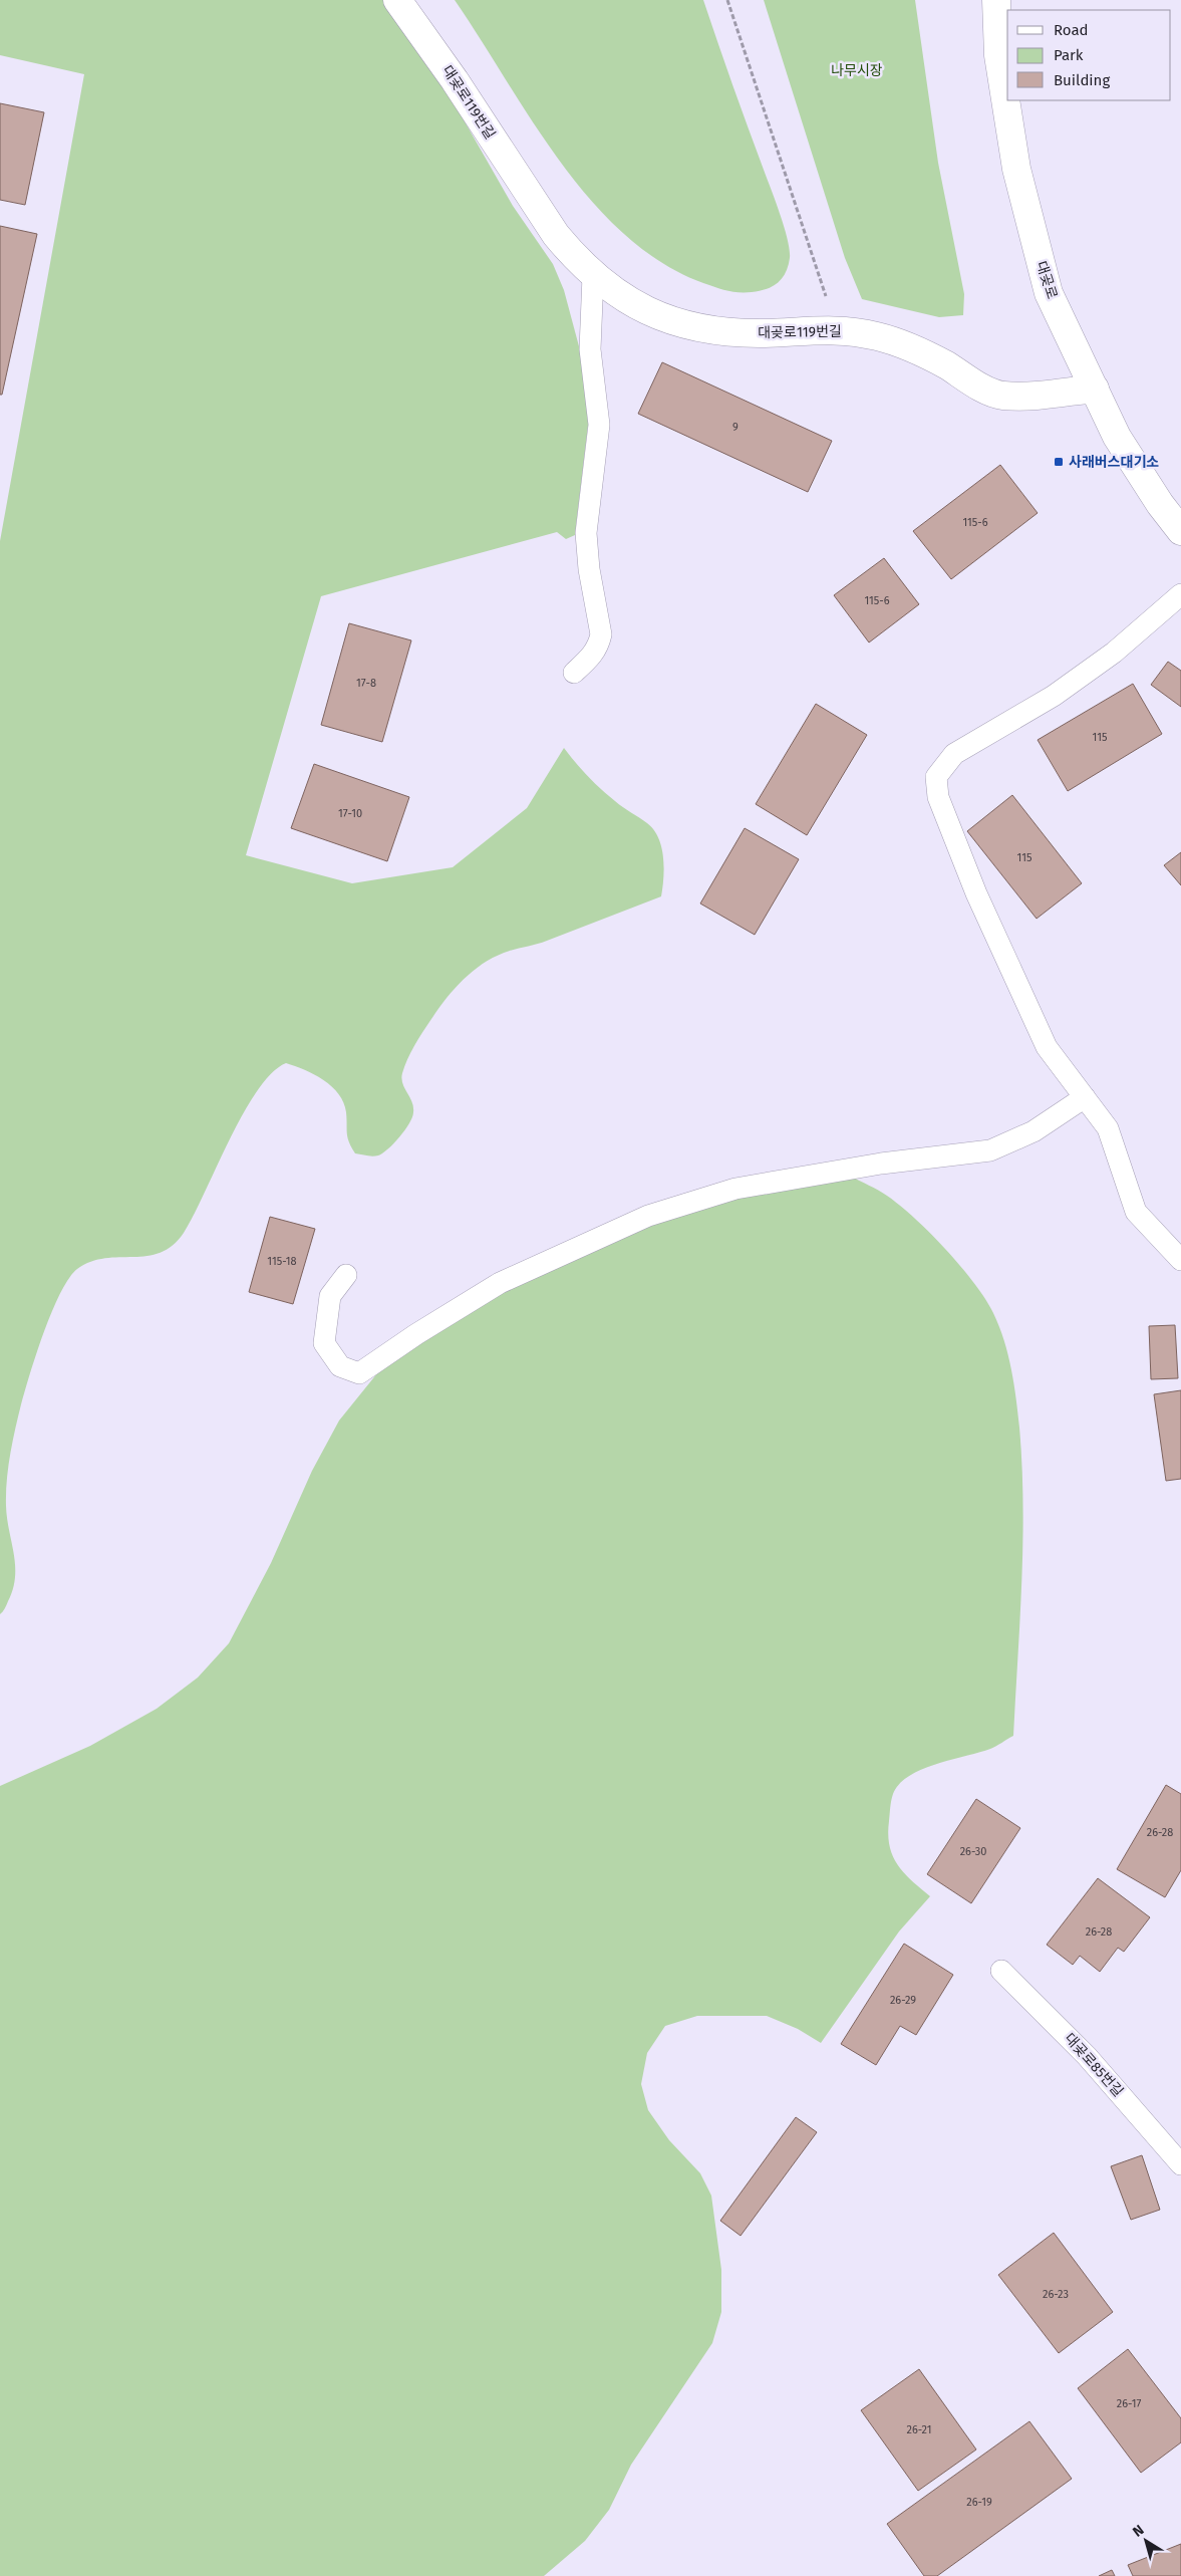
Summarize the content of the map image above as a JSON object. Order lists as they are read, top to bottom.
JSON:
{
  "streets": {
    "street": ["대곶로119번길", "대곶로"],
    "lane": ["대곶로85번길"]
  },
  "crossings": [
    ["대곶로119번길", "대곶로"]
  ],
  "parks": ["나무시장"],
  "places": {
    "transit": ["사래버스대기소"]
  },
  "house_numbers": [
    "9",
    "115-6",
    "115-6",
    "17-8",
    "115",
    "17-10",
    "115",
    "115-18",
    "26-28",
    "26-30",
    "26-28",
    "26-29",
    "26-23",
    "26-17",
    "26-21",
    "26-19"
  ],
  "legend": ["Road", "Park", "Building"],
  "north": "top left"
}
